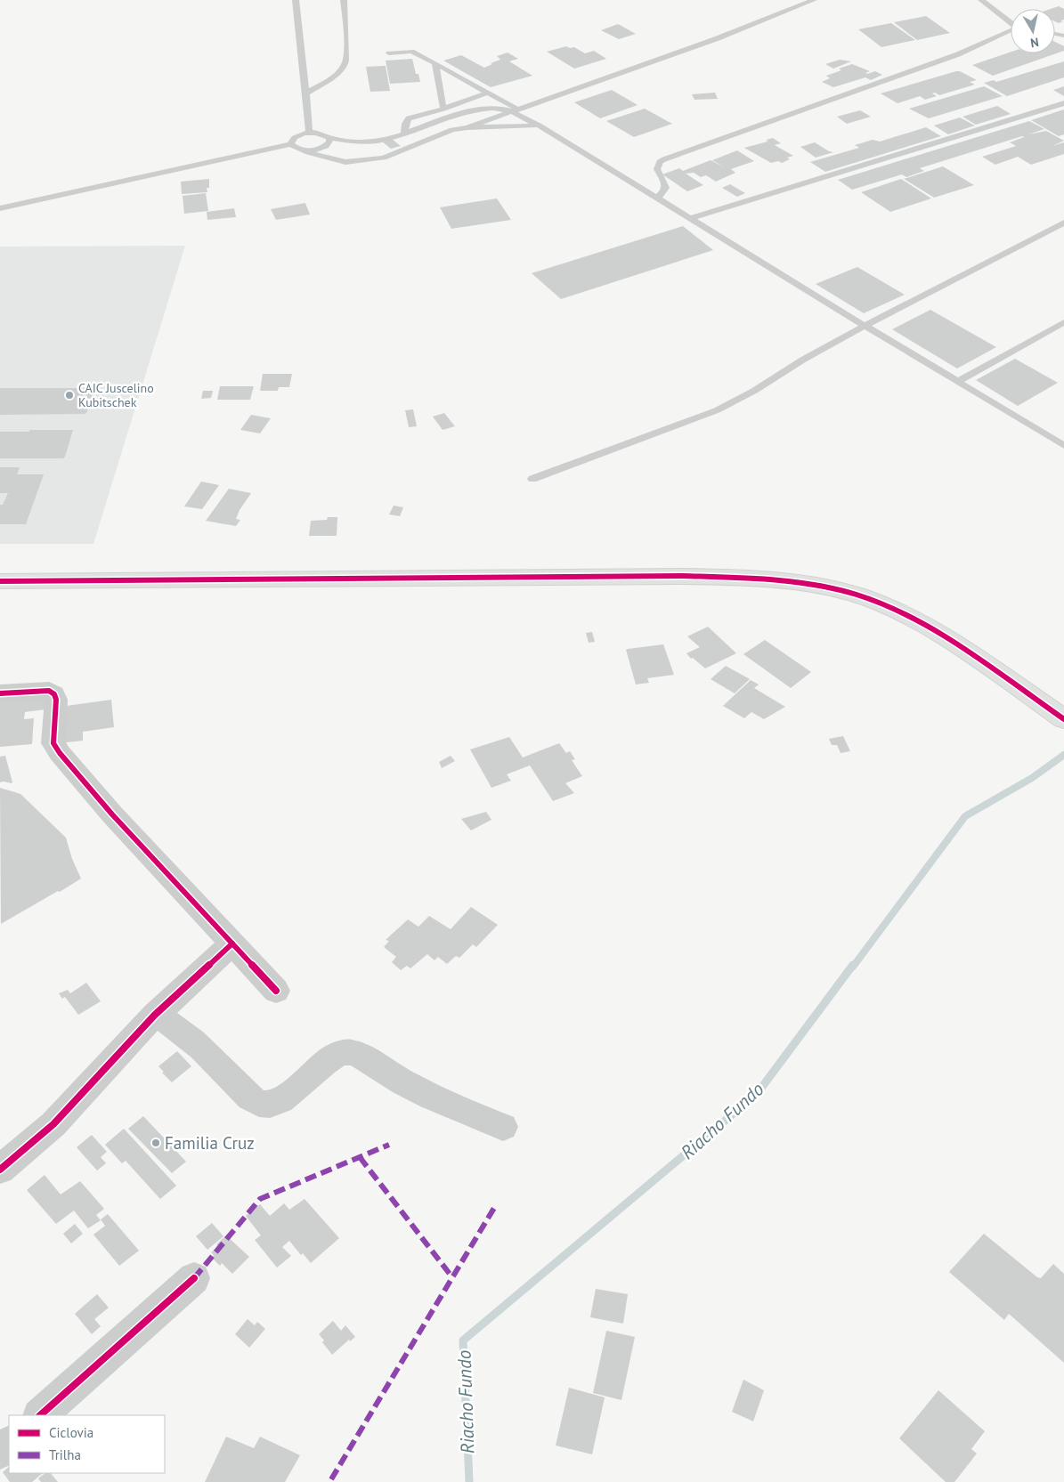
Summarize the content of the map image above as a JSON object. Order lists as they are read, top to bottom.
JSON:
{
  "water": ["Riacho Fundo"],
  "places": ["CAIC Juscelino Kubitschek", "Familia Cruz"],
  "legend": ["Ciclovia", "Trilha"],
  "north": "bottom"
}
